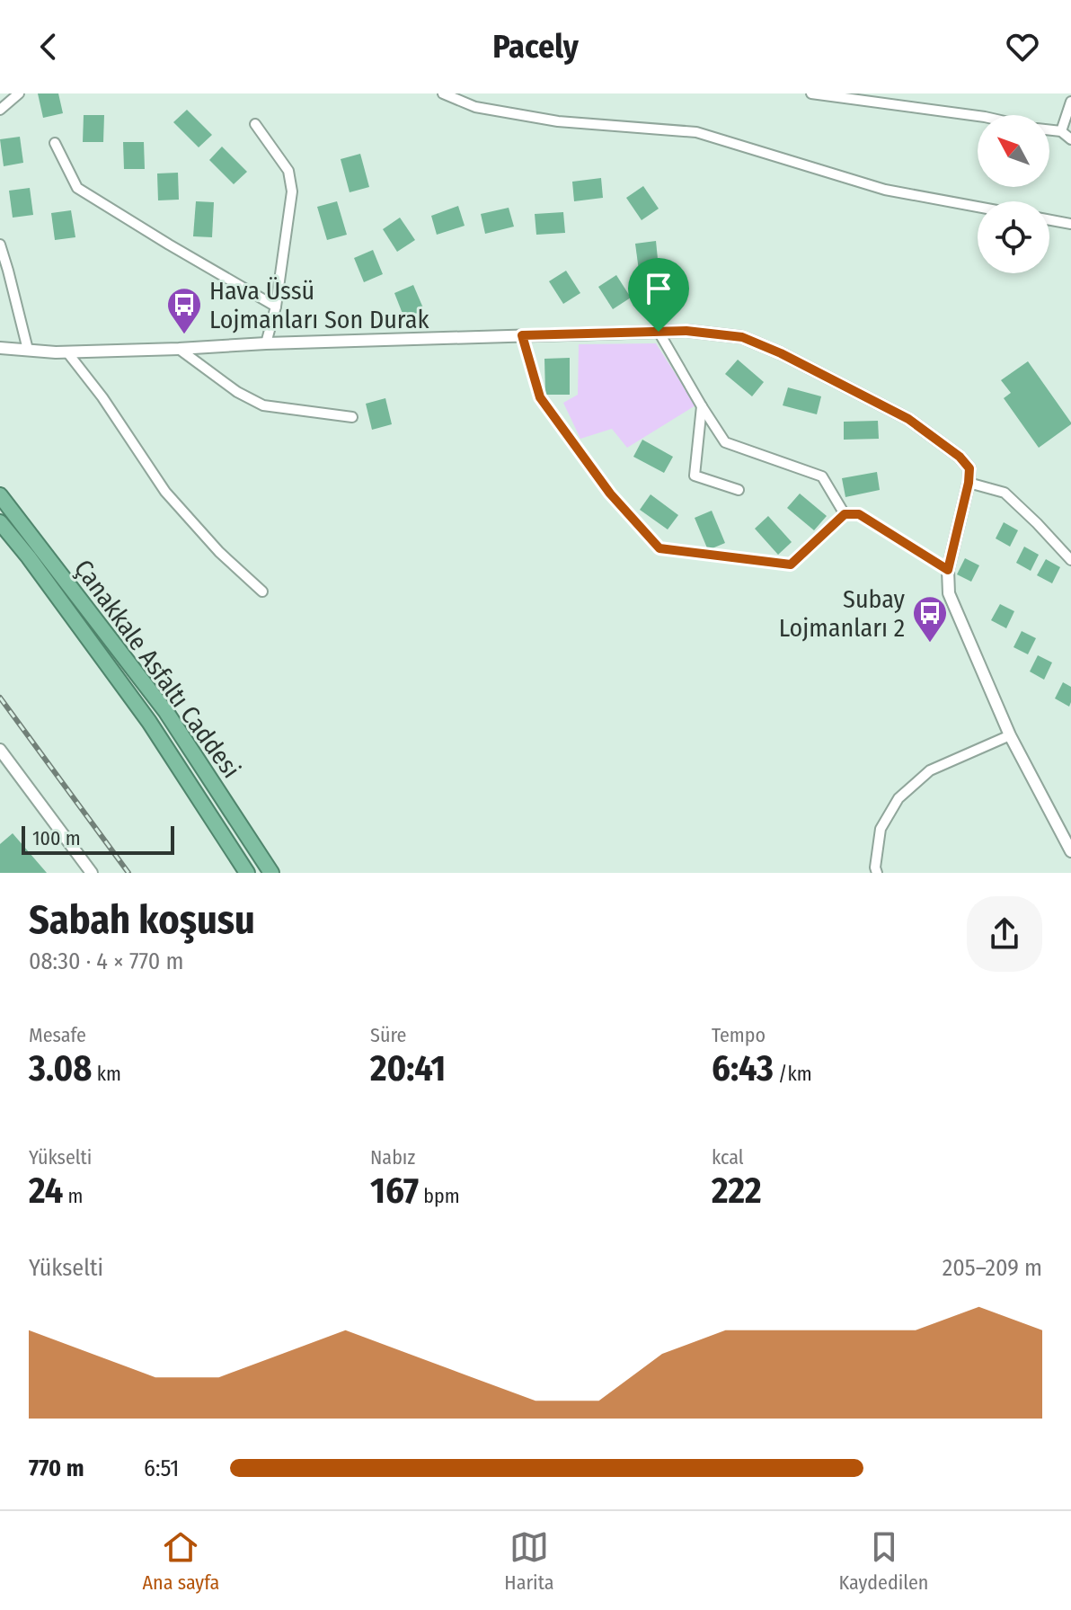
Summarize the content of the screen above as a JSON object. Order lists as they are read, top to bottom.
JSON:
{
  "streets": {
    "highway": ["Çanakkale Asfaltı Caddesi"]
  },
  "places": {
    "bus stop": ["Hava Üssü Lojmanları Son Durak", "Subay Lojmanları 2"]
  },
  "scale_bar": "100 m",
  "north": "top left",
  "page": {
    "header": "Pacely",
    "scale": "100 m",
    "heading": ["Sabah koşusu", "08:30 · 4 × 770 m"],
    "stats": [
      ["Mesafe", "3.08 km"],
      ["Süre", "20:41"],
      ["Tempo", "6:43 /km"],
      ["Yükselti", "24 m"],
      ["Nabız", "167 bpm"],
      ["kcal", "222"]
    ],
    "chart": ["Yükselti", "205–209 m"],
    "list": [
      {
        "name": "770 m",
        "note": "6:51"
      }
    ],
    "tabs": ["Ana sayfa", "Harita", "Kaydedilen"]
  }
}
